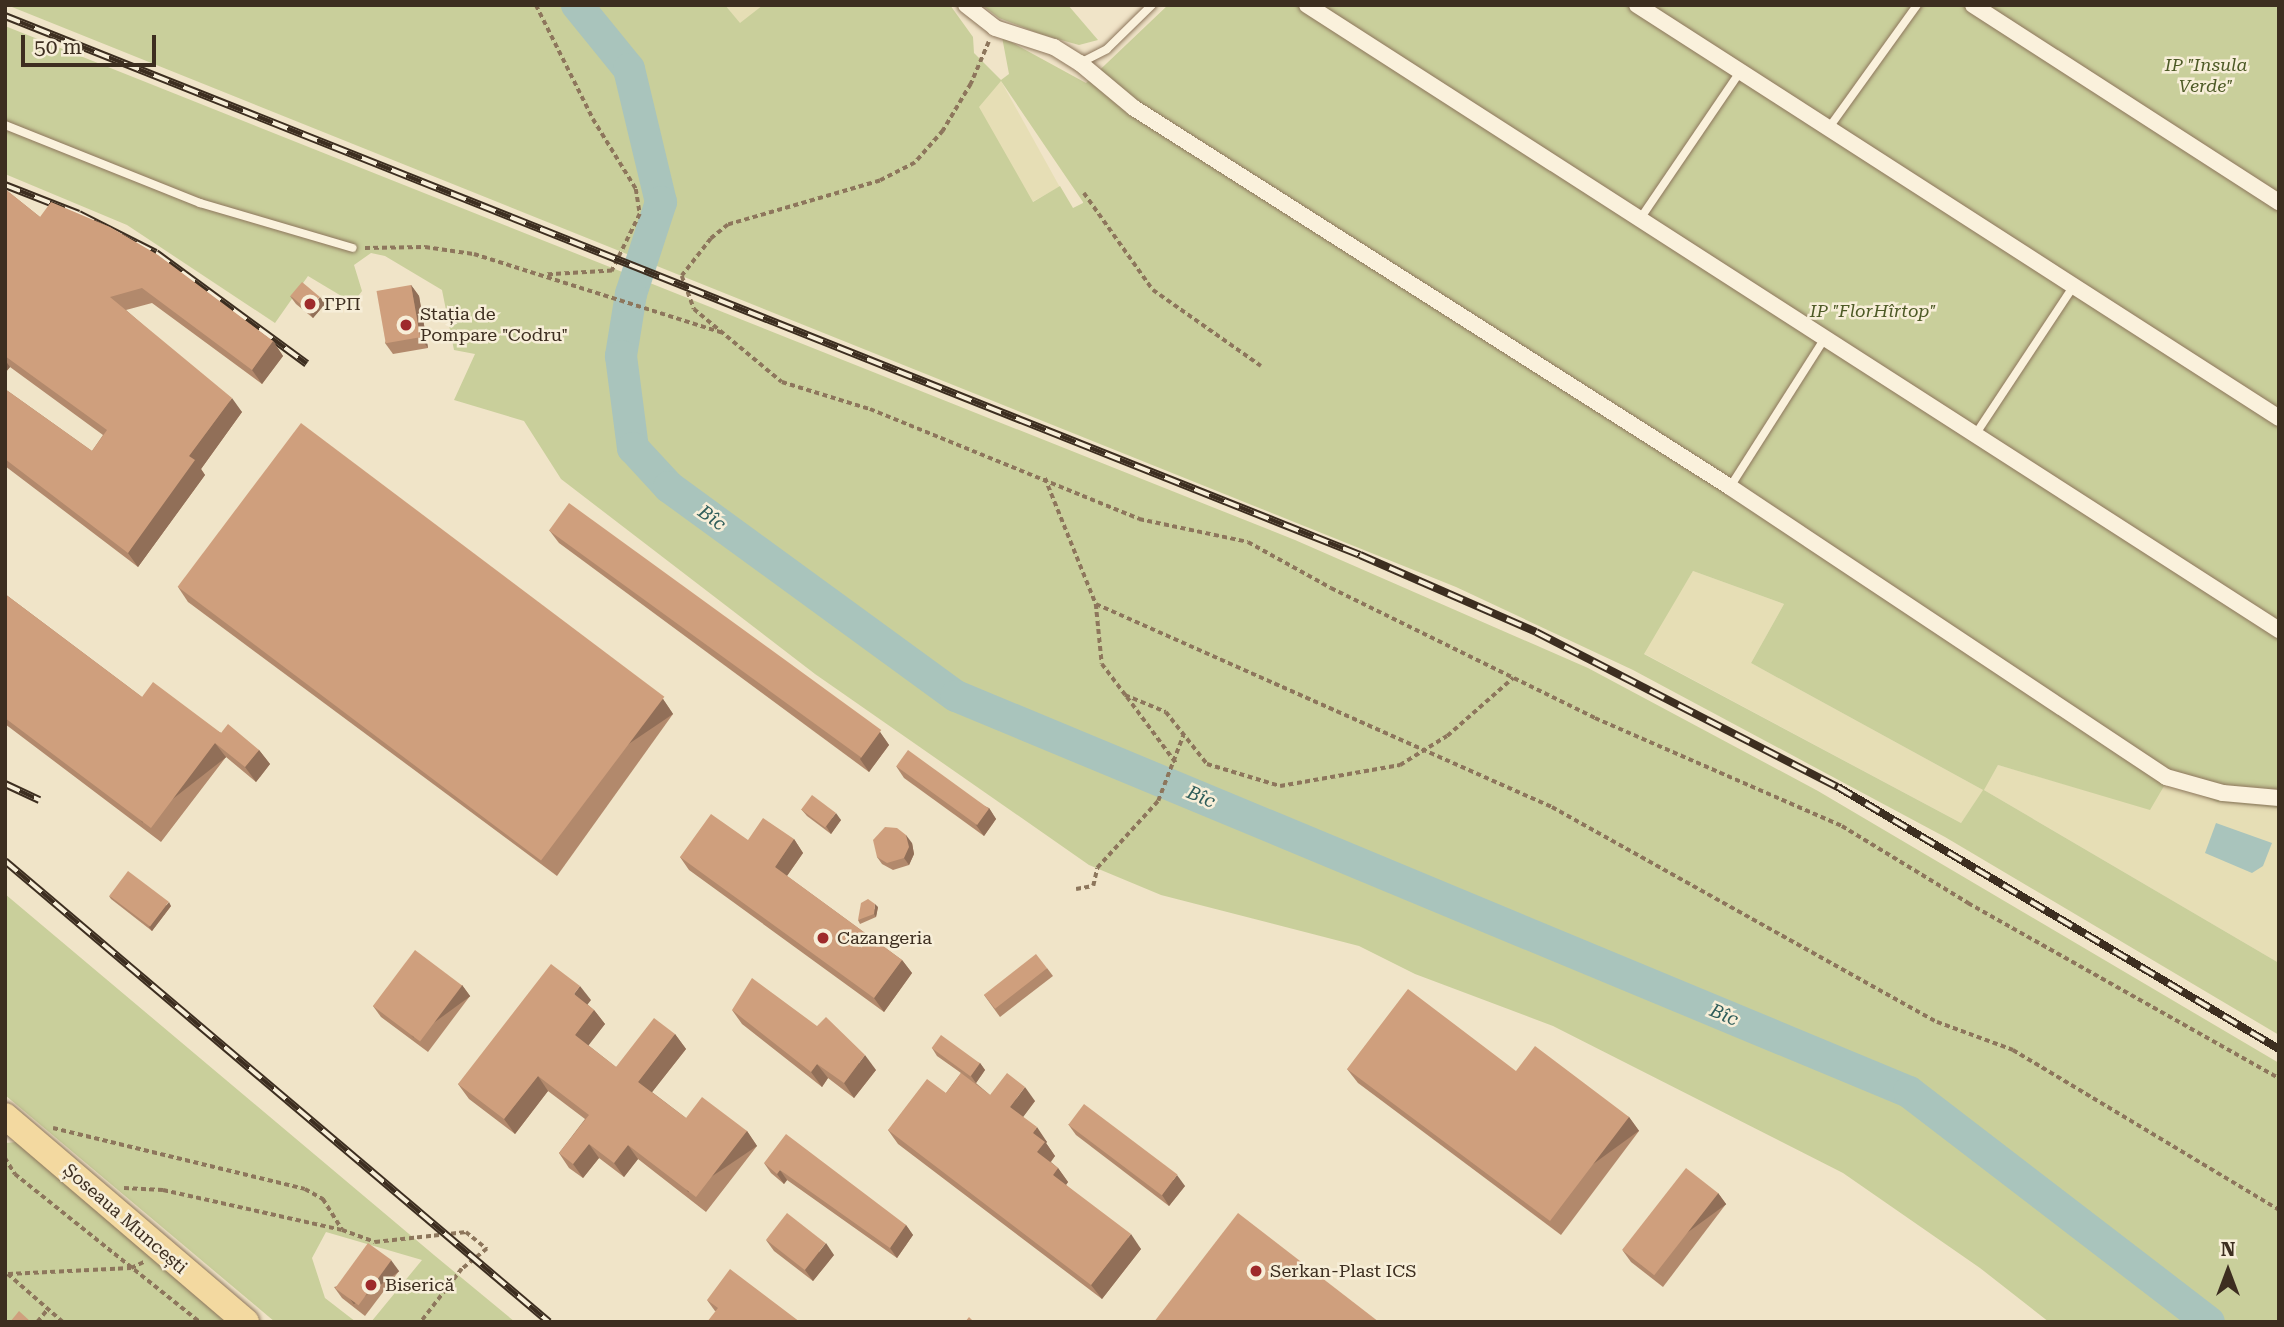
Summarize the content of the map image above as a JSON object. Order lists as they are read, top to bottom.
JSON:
{
  "streets": {
    "main road": ["Șoseaua Muncești"]
  },
  "water": ["Bîc"],
  "parks": ["IP \"Insula Verde\"", "IP \"FlorHîrtop\""],
  "places": [
    "ГРП",
    "Stația de Pompare \"Codru\"",
    "Cazangeria",
    "Serkan-Plast ICS",
    "Biserică"
  ],
  "scale_bar": "50 m",
  "north": "top"
}
